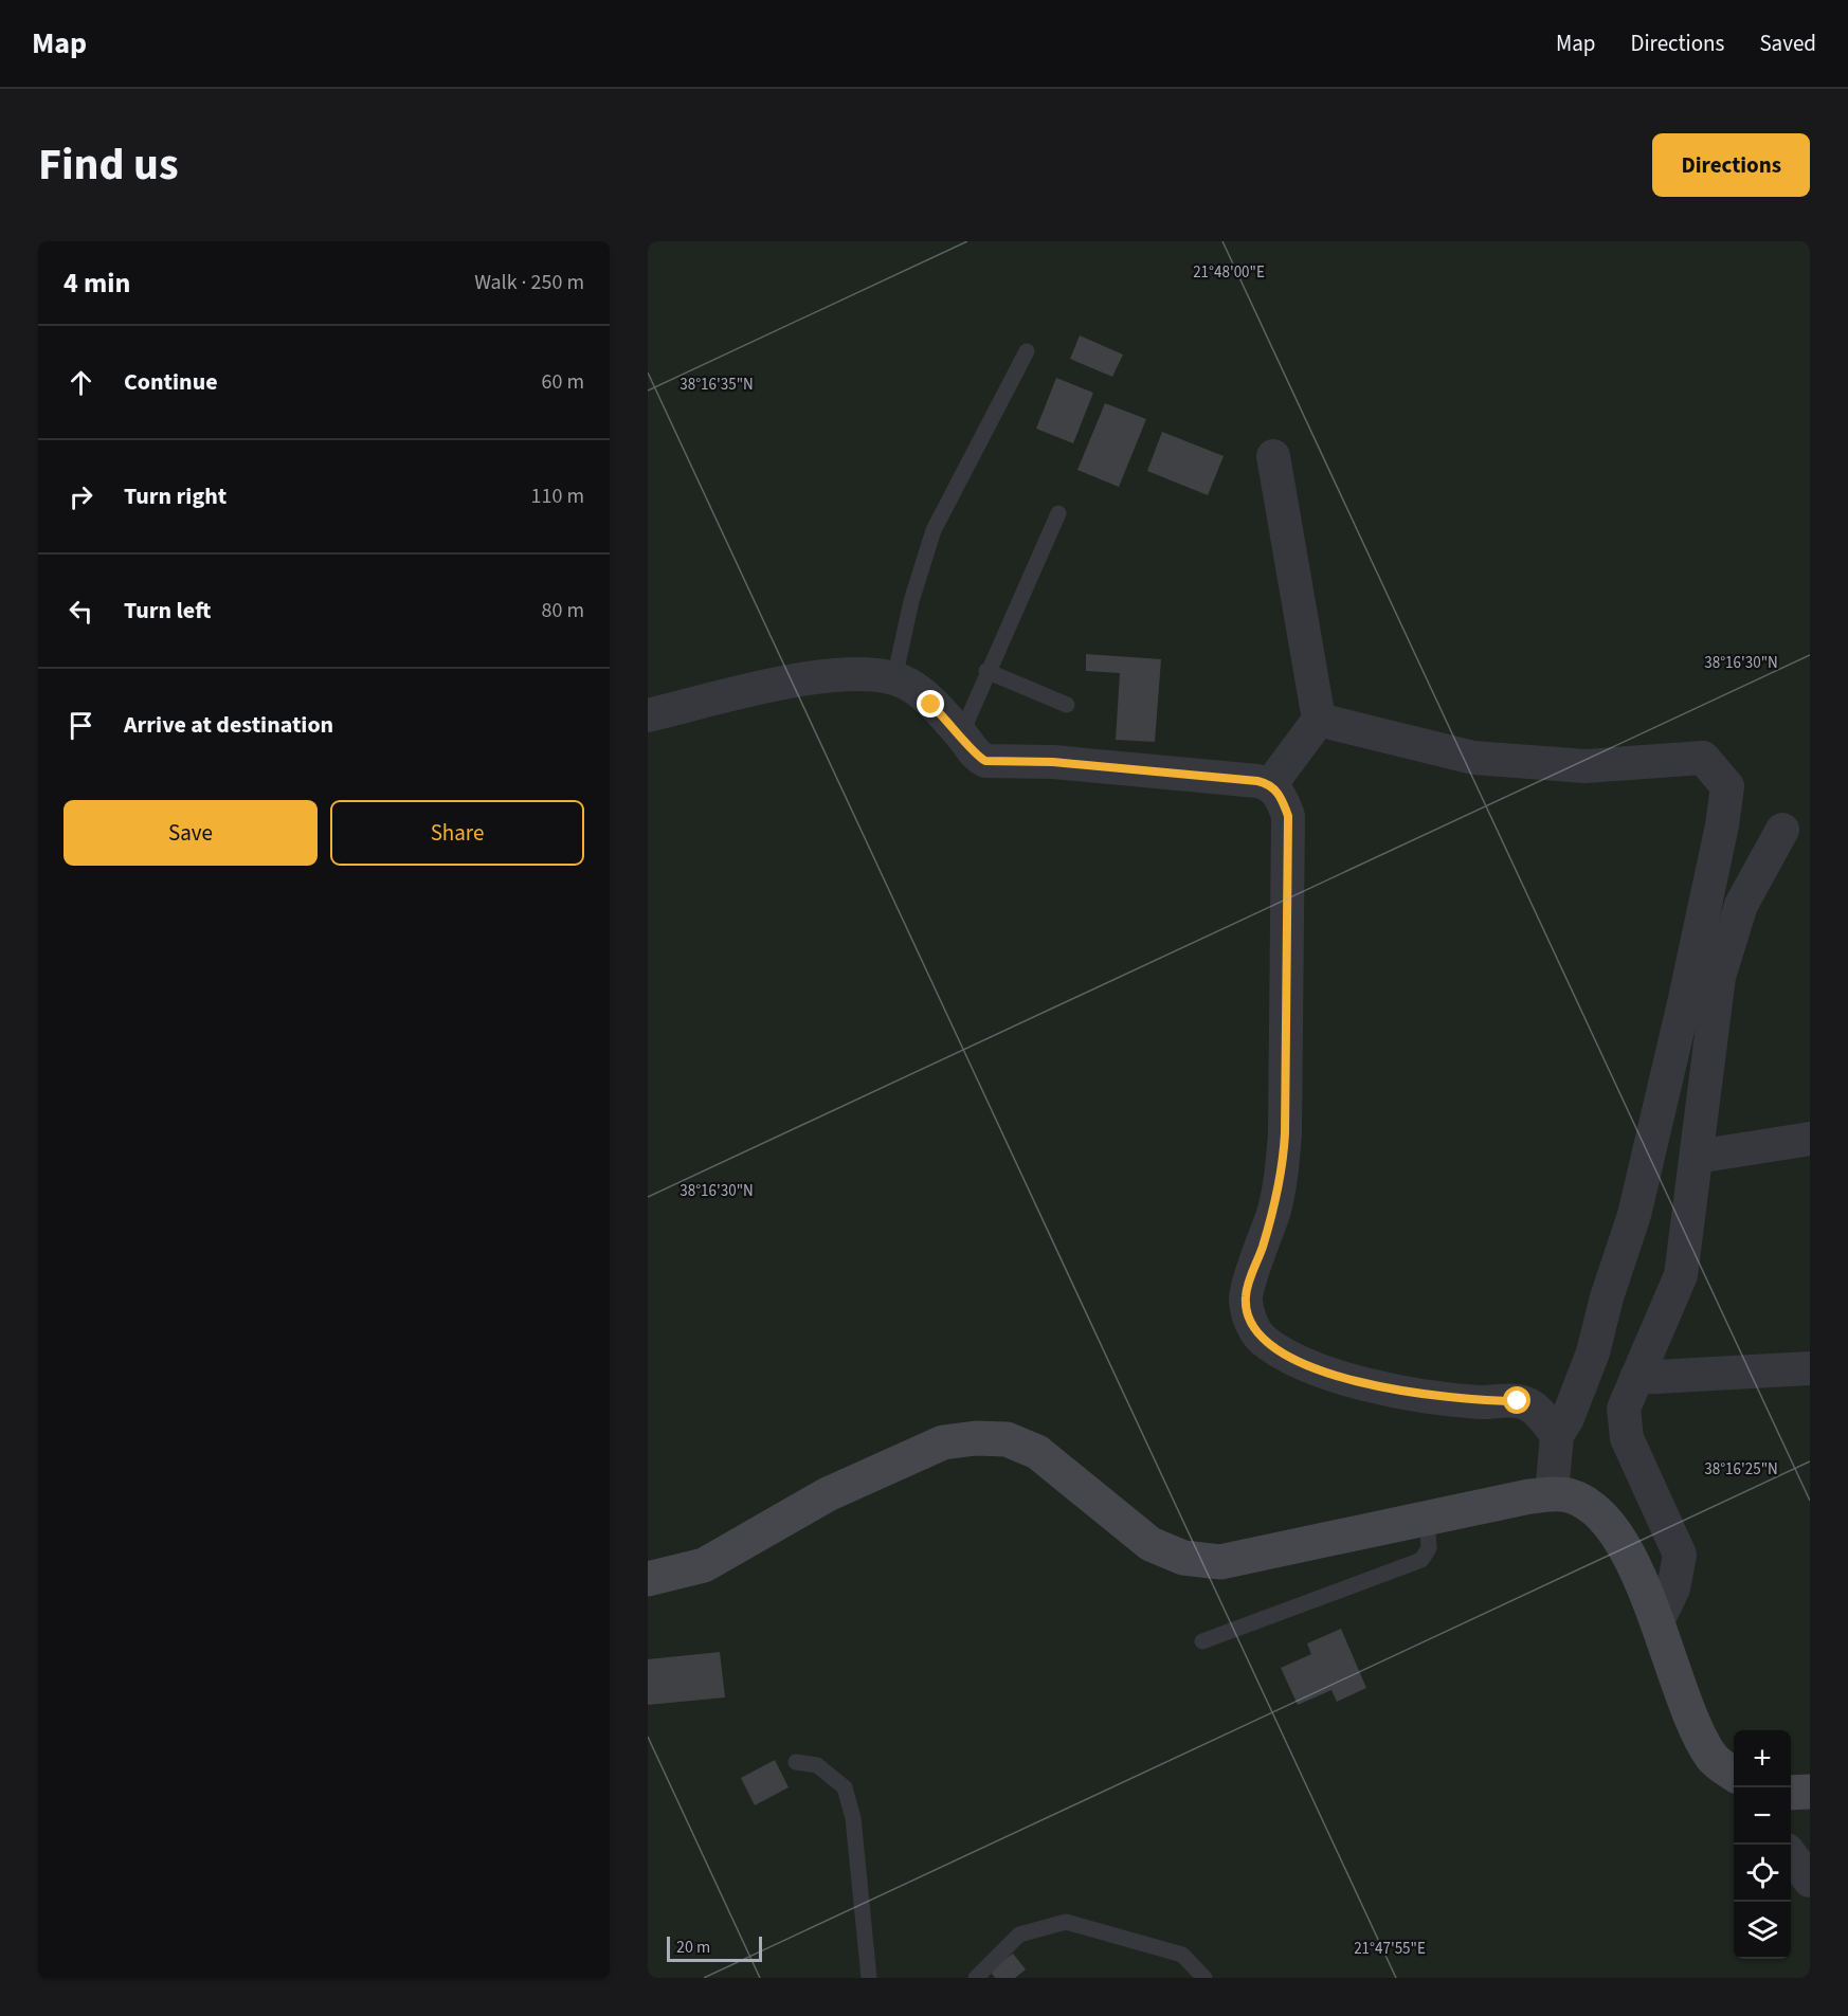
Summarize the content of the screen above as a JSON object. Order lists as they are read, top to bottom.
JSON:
{
  "scale_bar": "20 m",
  "page": {
    "header": "Map",
    "nav": ["Map", "Directions", "Saved"],
    "title": "Find us",
    "buttons": [
      "Directions",
      ["Save", "Share"]
    ],
    "heading": ["4 min", "Walk · 250 m"],
    "list": [
      ["Continue", "60 m"],
      ["Turn right", "110 m"],
      ["Turn left", "80 m"],
      "Arrive at destination"
    ],
    "map_buttons": ["+", "−"],
    "scale": "20 m"
  },
  "coordinates": [
    "21°48'00\"E",
    "38°16'35\"N",
    "38°16'30\"N",
    "38°16'25\"N",
    "21°47'55\"E"
  ]
}
